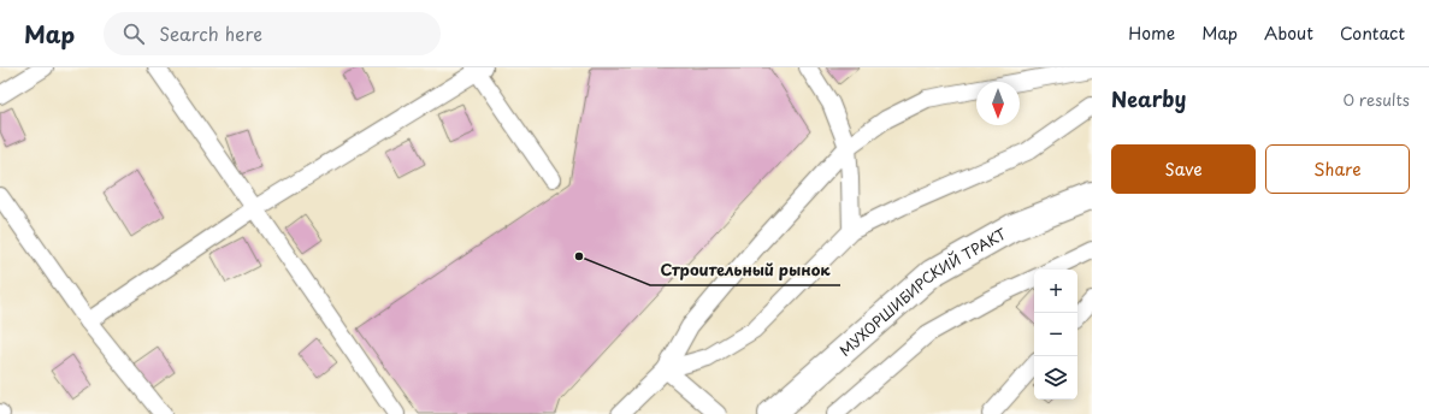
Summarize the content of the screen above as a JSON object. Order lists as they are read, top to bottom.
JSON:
{
  "streets": {
    "main road": ["МУХОРШИБИРСКИЙ ТРАКТ"]
  },
  "places": ["Строительный рынок"],
  "north": "bottom",
  "page": {
    "header": "Map",
    "search": "Search here",
    "nav": [
      "Home",
      "Map",
      "About",
      "Contact"
    ],
    "heading": ["Nearby", "0 results"],
    "buttons": ["Save", "Share"],
    "map_buttons": ["+", "−"]
  }
}
